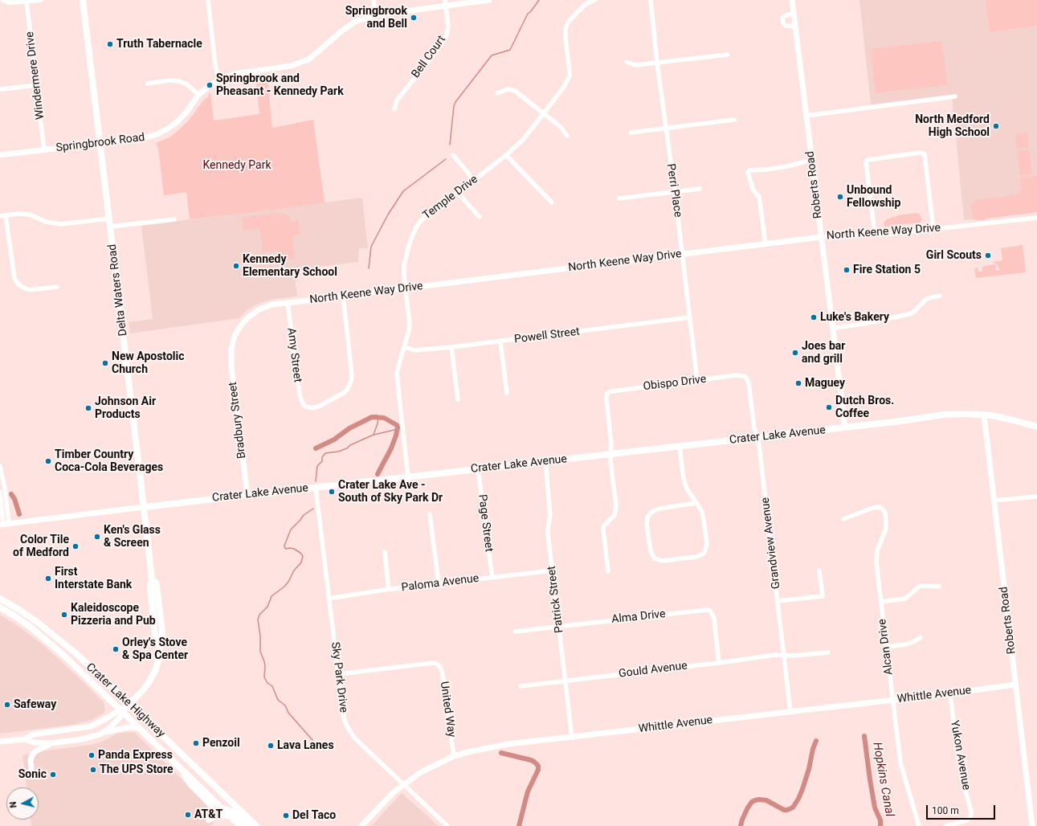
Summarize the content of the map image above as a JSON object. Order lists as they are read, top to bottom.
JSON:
{
  "streets": {
    "main road": ["Delta Waters Road", "Crater Lake Avenue", "Crater Lake Highway"],
    "street": [
      "Bell Court",
      "Windermere Drive",
      "Springbrook Road",
      "Roberts Road",
      "Perri Place",
      "Temple Drive",
      "North Keene Way Drive",
      "Powell Street",
      "Amy Street",
      "Obispo Drive",
      "Bradbury Street",
      "Page Street",
      "Grandview Avenue",
      "Paloma Avenue",
      "Patrick Street",
      "Alma Drive",
      "Alcan Drive",
      "Gould Avenue",
      "Sky Park Drive",
      "Whittle Avenue",
      "United Way",
      "Yukon Avenue"
    ]
  },
  "crossings": [
    ["Bell Court", "Springbrook Road"],
    ["Windermere Drive", "Springbrook Road"],
    ["Springbrook Road", "Delta Waters Road"],
    ["Roberts Road", "North Keene Way Drive"],
    ["Roberts Road", "Crater Lake Avenue"],
    ["Roberts Road", "Whittle Avenue"],
    ["Perri Place", "North Keene Way Drive"],
    ["Perri Place", "Powell Street"],
    ["Perri Place", "Obispo Drive"],
    ["Temple Drive", "North Keene Way Drive"],
    ["Temple Drive", "Powell Street"],
    ["Temple Drive", "Crater Lake Avenue"],
    ["North Keene Way Drive", "Amy Street"],
    ["North Keene Way Drive", "Bradbury Street"],
    ["Delta Waters Road", "Crater Lake Avenue"],
    ["Delta Waters Road", "Crater Lake Highway"],
    ["Obispo Drive", "Crater Lake Avenue"],
    ["Obispo Drive", "Grandview Avenue"],
    ["Bradbury Street", "Crater Lake Avenue"],
    ["Crater Lake Avenue", "Page Street"],
    ["Crater Lake Avenue", "Grandview Avenue"],
    ["Crater Lake Avenue", "Patrick Street"],
    ["Crater Lake Avenue", "Sky Park Drive"],
    ["Page Street", "Paloma Avenue"],
    ["Grandview Avenue", "Gould Avenue"],
    ["Grandview Avenue", "Whittle Avenue"],
    ["Paloma Avenue", "Patrick Street"],
    ["Paloma Avenue", "Sky Park Drive"],
    ["Patrick Street", "Alma Drive"],
    ["Patrick Street", "Gould Avenue"],
    ["Patrick Street", "Whittle Avenue"],
    ["Alma Drive", "Gould Avenue"],
    ["Alcan Drive", "Whittle Avenue"],
    ["Sky Park Drive", "Whittle Avenue"],
    ["Sky Park Drive", "United Way"],
    ["Whittle Avenue", "United Way"],
    ["Whittle Avenue", "Yukon Avenue"]
  ],
  "water": ["Hopkins Canal"],
  "parks": ["Kennedy Park"],
  "places": [
    "Springbrook and Bell",
    "Truth Tabernacle",
    "Springbrook and Pheasant - Kennedy Park",
    "North Medford High School",
    "Unbound Fellowship",
    "Girl Scouts",
    "Kennedy Elementary School",
    "Fire Station 5",
    "Luke's Bakery",
    "Joes bar and grill",
    "New Apostolic Church",
    "Maguey",
    "Dutch Bros. Coffee",
    "Johnson Air Products",
    "Timber Country Coca-Cola Beverages",
    "Crater Lake Ave - South of Sky Park Dr",
    "Ken's Glass & Screen",
    "Color Tile of Medford",
    "First Interstate Bank",
    "Kaleidoscope Pizzeria and Pub",
    "Orley's Stove & Spa Center",
    "Safeway",
    "Penzoil",
    "Lava Lanes",
    "Panda Express",
    "The UPS Store",
    "Sonic",
    "AT&T",
    "Del Taco"
  ],
  "scale_bar": "100 m",
  "north": "left"
}
